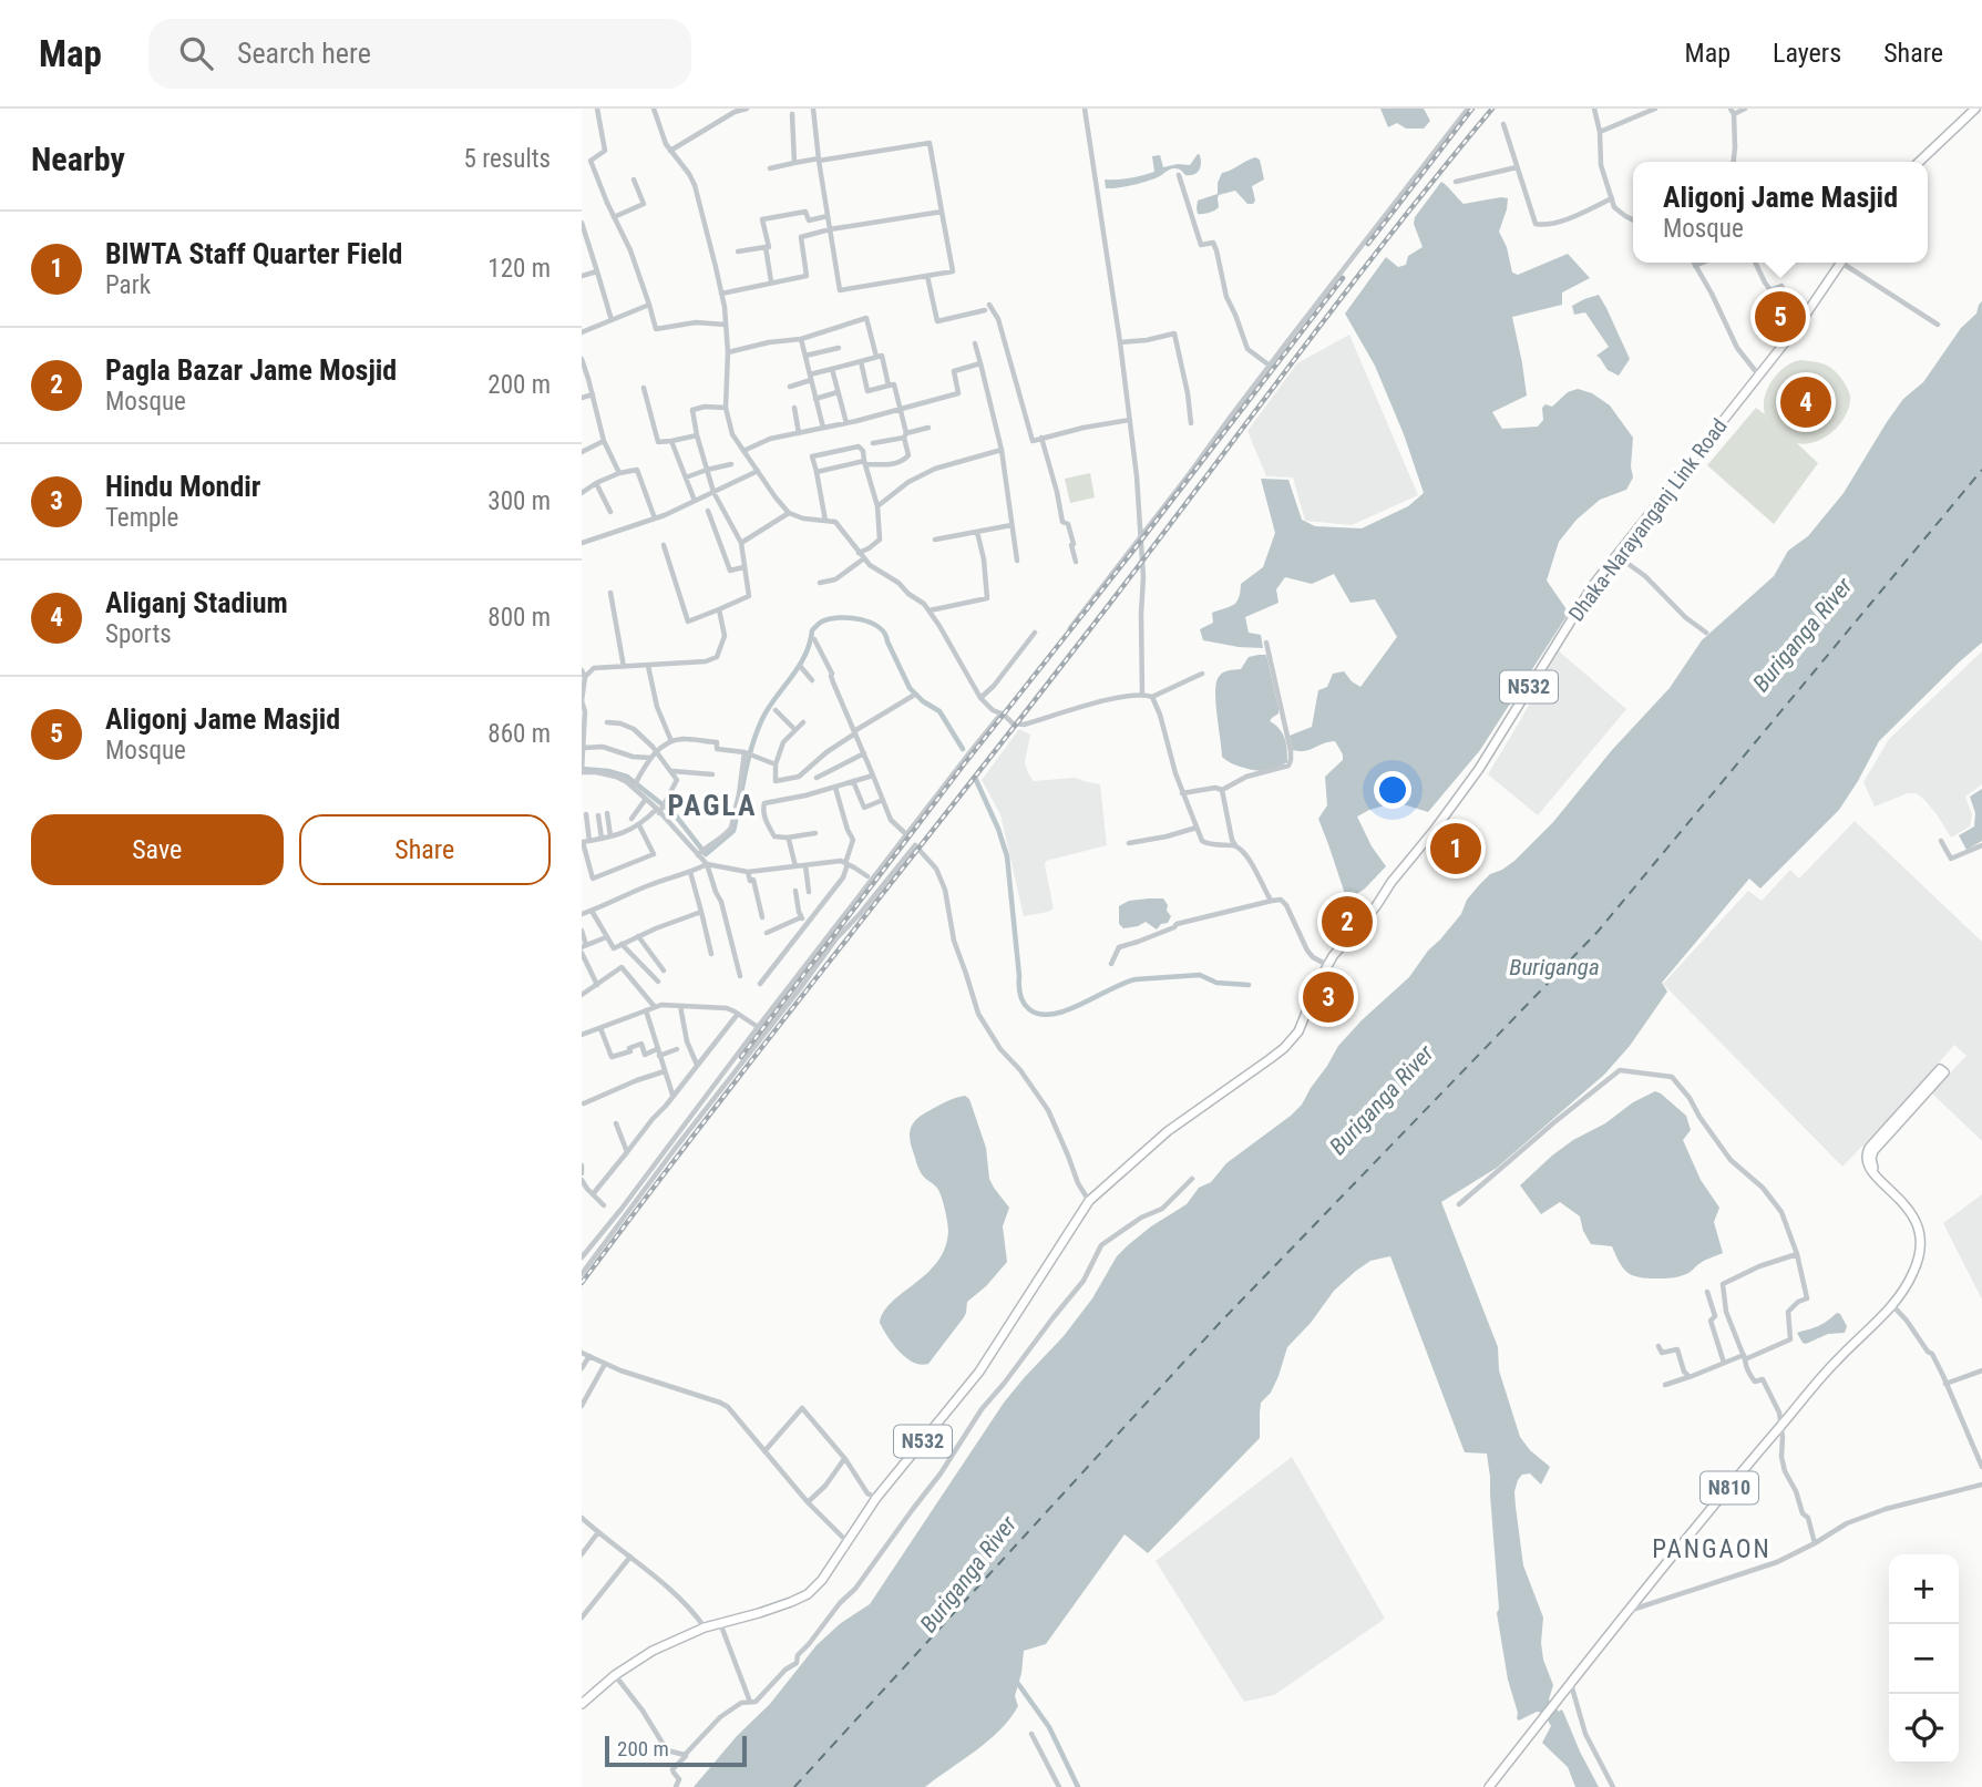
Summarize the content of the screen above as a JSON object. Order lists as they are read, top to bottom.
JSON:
{
  "streets": {
    "highway": ["Dhaka-Narayanganj Link Road", "N532", "N810"]
  },
  "districts": ["PAGLA", "PANGAON"],
  "water": ["Buriganga River", "Buriganga"],
  "scale_bar": "200 m",
  "page": {
    "header": "Map",
    "search": "Search here",
    "nav": ["Map", "Layers", "Share"],
    "heading": ["Nearby", "5 results"],
    "popup": ["Aligonj Jame Masjid", "Mosque"],
    "list": [
      {
        "mark": "1",
        "name": "BIWTA Staff Quarter Field",
        "note": "Park",
        "value": "120 m"
      },
      {
        "mark": "2",
        "name": "Pagla Bazar Jame Mosjid",
        "note": "Mosque",
        "value": "200 m"
      },
      {
        "mark": "3",
        "name": "Hindu Mondir",
        "note": "Temple",
        "value": "300 m"
      },
      {
        "mark": "4",
        "name": "Aliganj Stadium",
        "note": "Sports",
        "value": "800 m"
      },
      {
        "mark": "5",
        "name": "Aligonj Jame Masjid",
        "note": "Mosque",
        "value": "860 m"
      }
    ],
    "pins": [
      "5",
      "4",
      "1",
      "2",
      "3"
    ],
    "buttons": ["Save", "Share"],
    "map_buttons": ["+", "−"],
    "scale": "200 m"
  }
}
